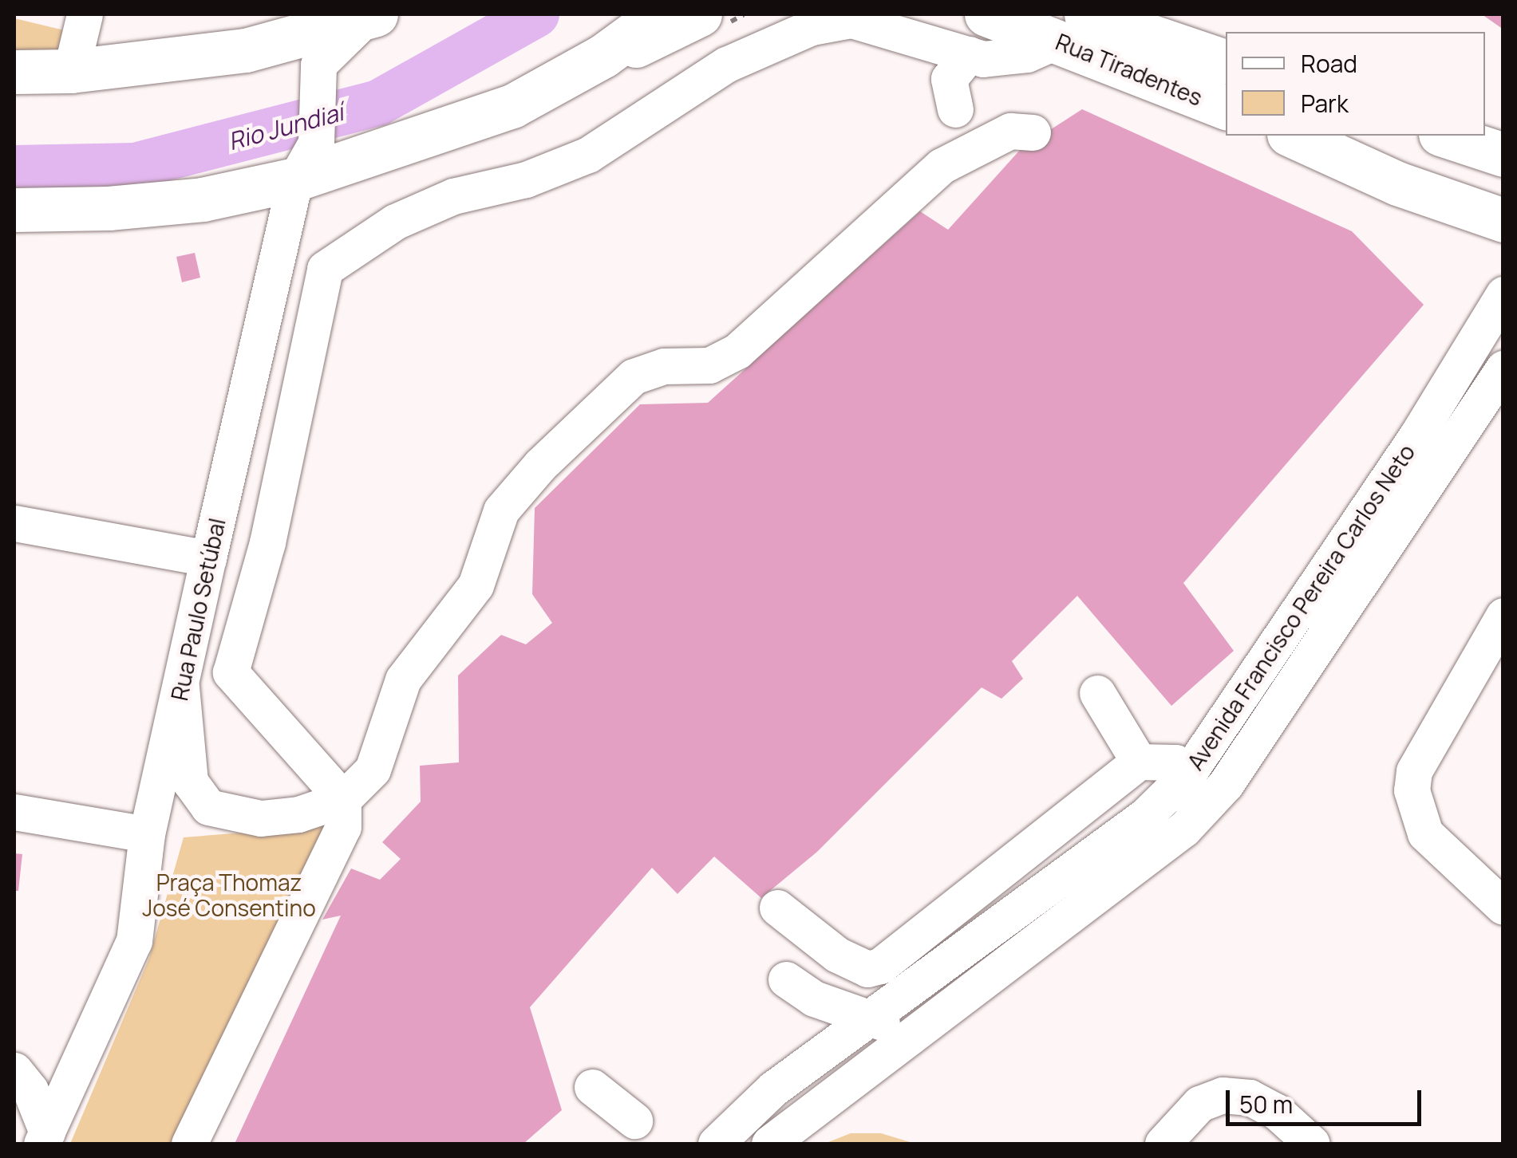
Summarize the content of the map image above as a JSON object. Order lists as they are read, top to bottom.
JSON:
{
  "streets": {
    "main road": ["Rua Tiradentes"],
    "street": ["Avenida Francisco Pereira Carlos Neto", "Rua Paulo Setúbal"]
  },
  "water": ["Rio Jundiaí"],
  "parks": ["Praça Thomaz José Consentino"],
  "legend": ["Road", "Park"],
  "scale_bar": "50 m"
}
